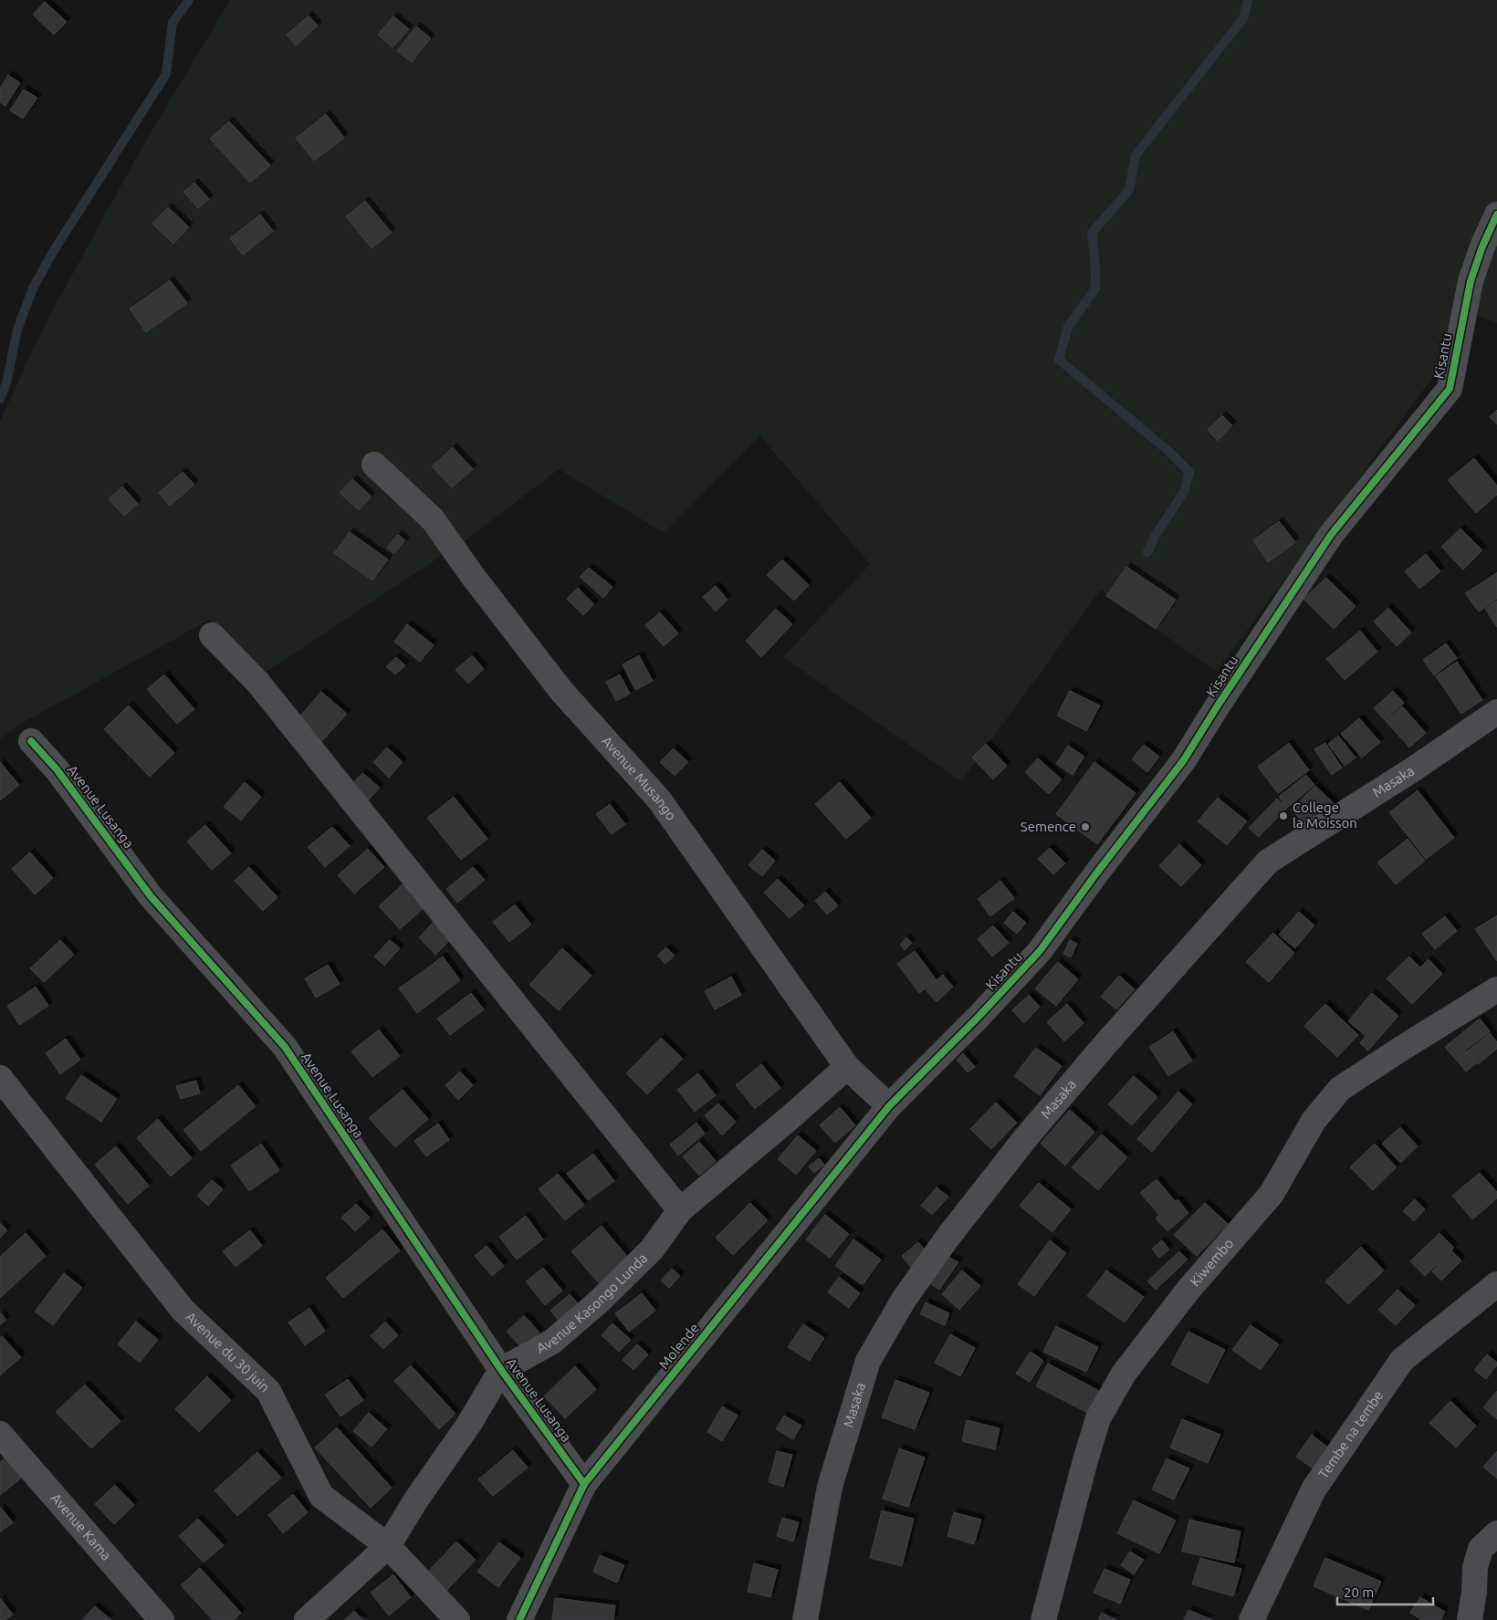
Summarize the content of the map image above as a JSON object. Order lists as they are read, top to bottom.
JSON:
{
  "streets": {
    "street": [
      "Kisantu",
      "Avenue Musango",
      "Masaka",
      "Avenue Lusanga",
      "Kiwembo",
      "Avenue Kasongo Lunda",
      "Molende",
      "Avenue du 30 juin",
      "Tembe na tembe",
      "Avenue Kama"
    ]
  },
  "crossings": [
    ["Kisantu", "Avenue Musango"],
    ["Kisantu", "Molende"],
    ["Avenue Musango", "Avenue Kasongo Lunda"],
    ["Avenue Musango", "Molende"],
    ["Avenue Lusanga", "Avenue Kasongo Lunda"],
    ["Avenue Lusanga", "Molende"]
  ],
  "places": ["College la Moisson", "Semence"],
  "scale_bar": "20 m"
}
